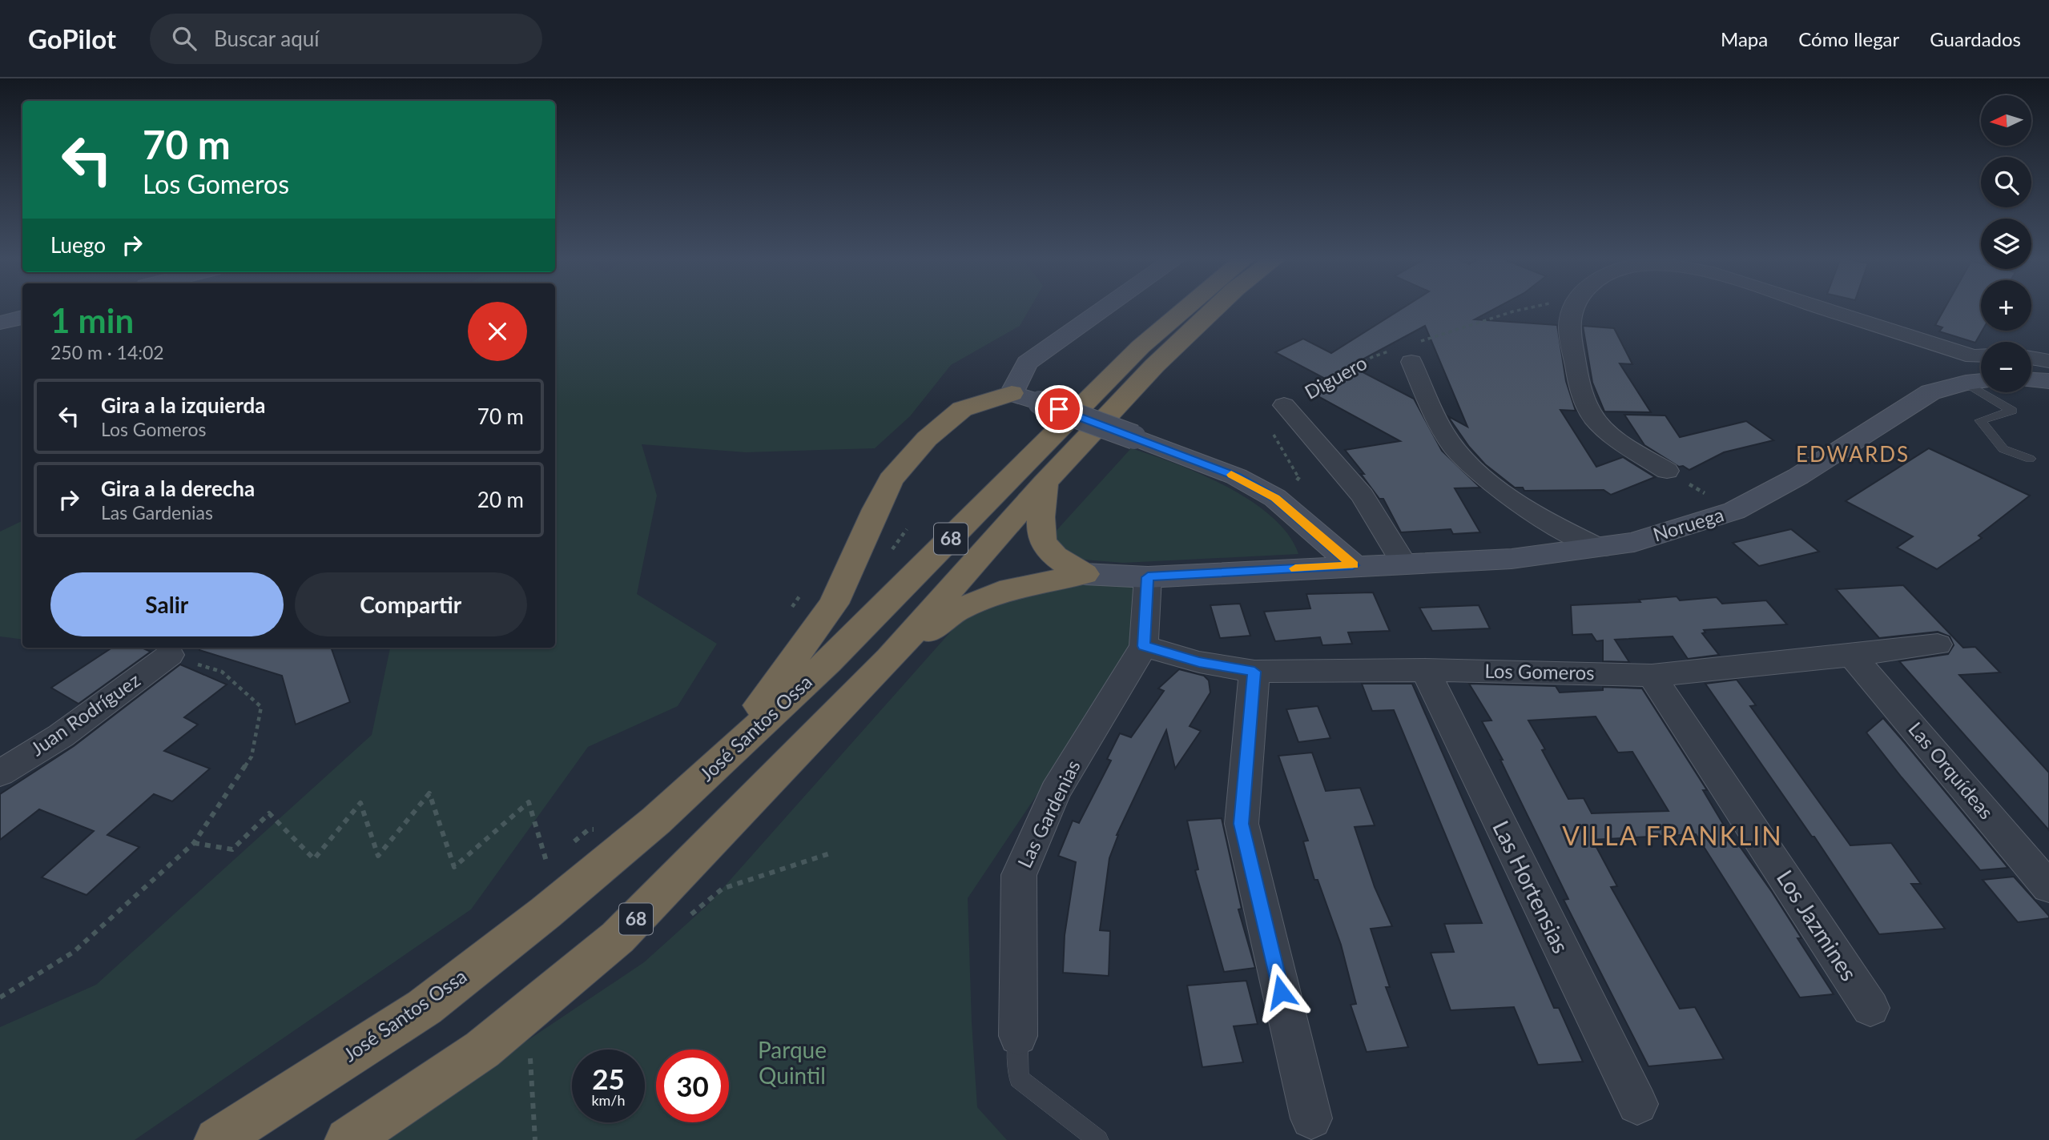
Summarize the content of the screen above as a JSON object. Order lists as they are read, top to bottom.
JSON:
{
  "streets": {
    "highway": ["68", "José Santos Ossa"],
    "main road": ["Noruega"],
    "street": [
      "Diguero",
      "Los Gomeros",
      "Juan Rodríguez",
      "Las Orquídeas",
      "Las Gardenias",
      "Las Hortensias",
      "Los Jazmines"
    ]
  },
  "crossings": [
    ["Diguero", "Noruega"],
    ["Noruega", "Las Gardenias"],
    ["Los Gomeros", "Las Orquídeas"],
    ["Los Gomeros", "Las Gardenias"],
    ["Los Gomeros", "Las Hortensias"],
    ["Los Gomeros", "Los Jazmines"]
  ],
  "districts": ["EDWARDS", "VILLA FRANKLIN"],
  "parks": ["Parque Quintil"],
  "north": "left",
  "page": {
    "header": "GoPilot",
    "search": "Buscar aquí",
    "nav": ["Mapa", "Cómo llegar", "Guardados"],
    "map_buttons": ["+", "−"],
    "turn": ["70 m", "Los Gomeros"],
    "then": "Luego",
    "heading": ["1 min", "250 m · 14:02"],
    "list": [
      {
        "name": "Gira a la izquierda",
        "note": "Los Gomeros",
        "value": "70 m"
      },
      {
        "name": "Gira a la derecha",
        "note": "Las Gardenias",
        "value": "20 m"
      }
    ],
    "buttons": ["Salir", "Compartir"],
    "speed": "25 km/h",
    "limit": "30"
  }
}
